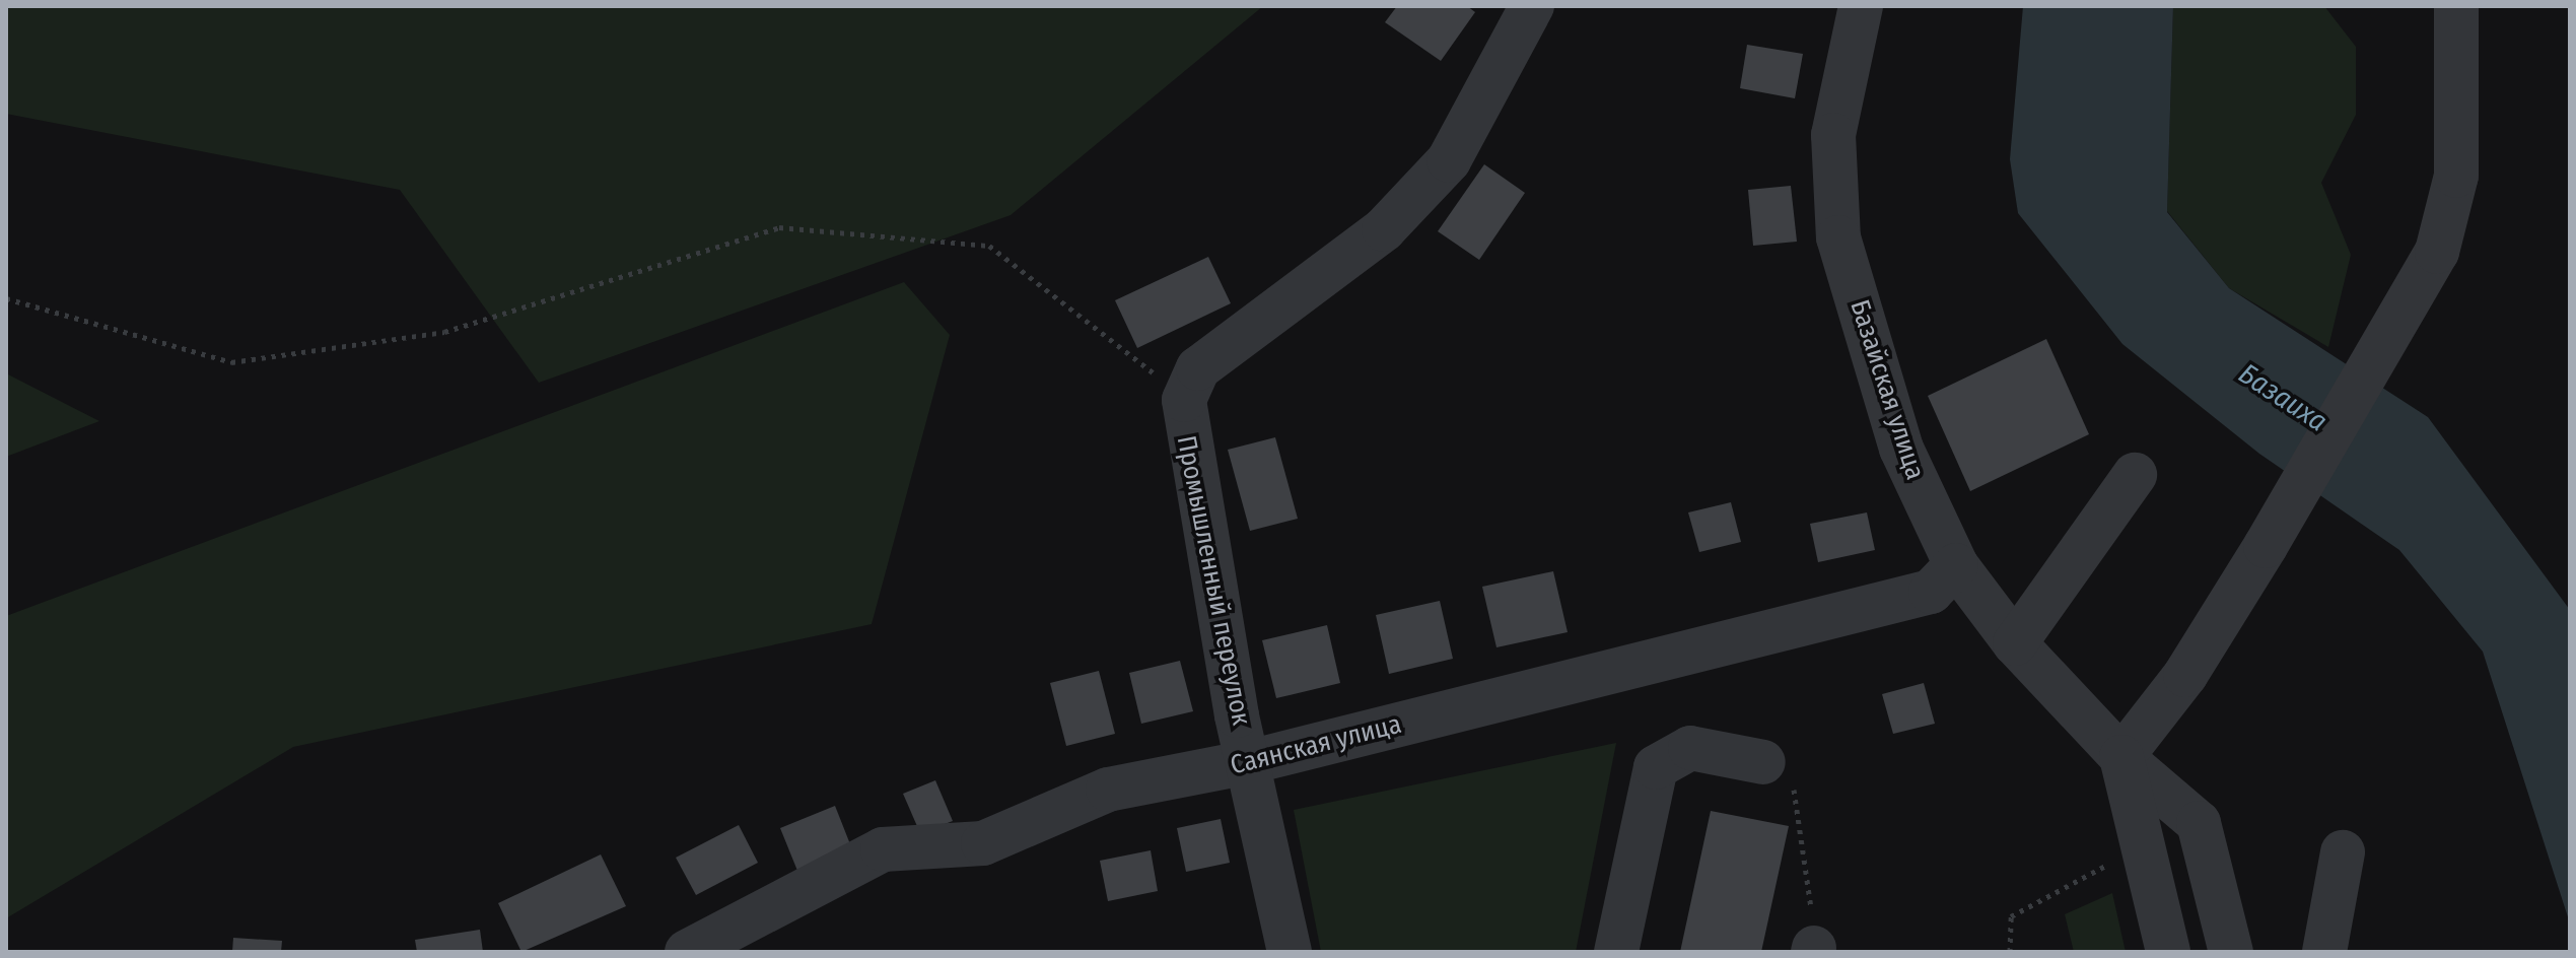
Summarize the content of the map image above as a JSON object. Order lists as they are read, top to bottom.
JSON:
{
  "streets": {
    "street": ["Базайская улица", "Промышленный переулок", "Саянская улица"]
  },
  "crossings": [
    ["Базайская улица", "Саянская улица"],
    ["Промышленный переулок", "Саянская улица"]
  ],
  "water": ["Базаиха"]
}
